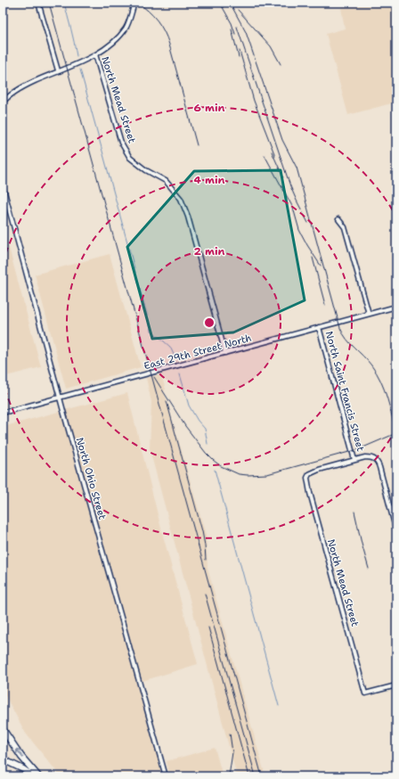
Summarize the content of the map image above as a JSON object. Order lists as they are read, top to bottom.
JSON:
{
  "streets": {
    "street": [
      "North Mead Street",
      "East 29th Street North",
      "North Saint Francis Street",
      "North Ohio Street"
    ]
  },
  "crossings": [
    ["North Mead Street", "East 29th Street North"],
    ["North Mead Street", "North Saint Francis Street"],
    ["East 29th Street North", "North Saint Francis Street"],
    ["East 29th Street North", "North Ohio Street"]
  ],
  "rings": ["6 min", "4 min", "2 min"]
}
